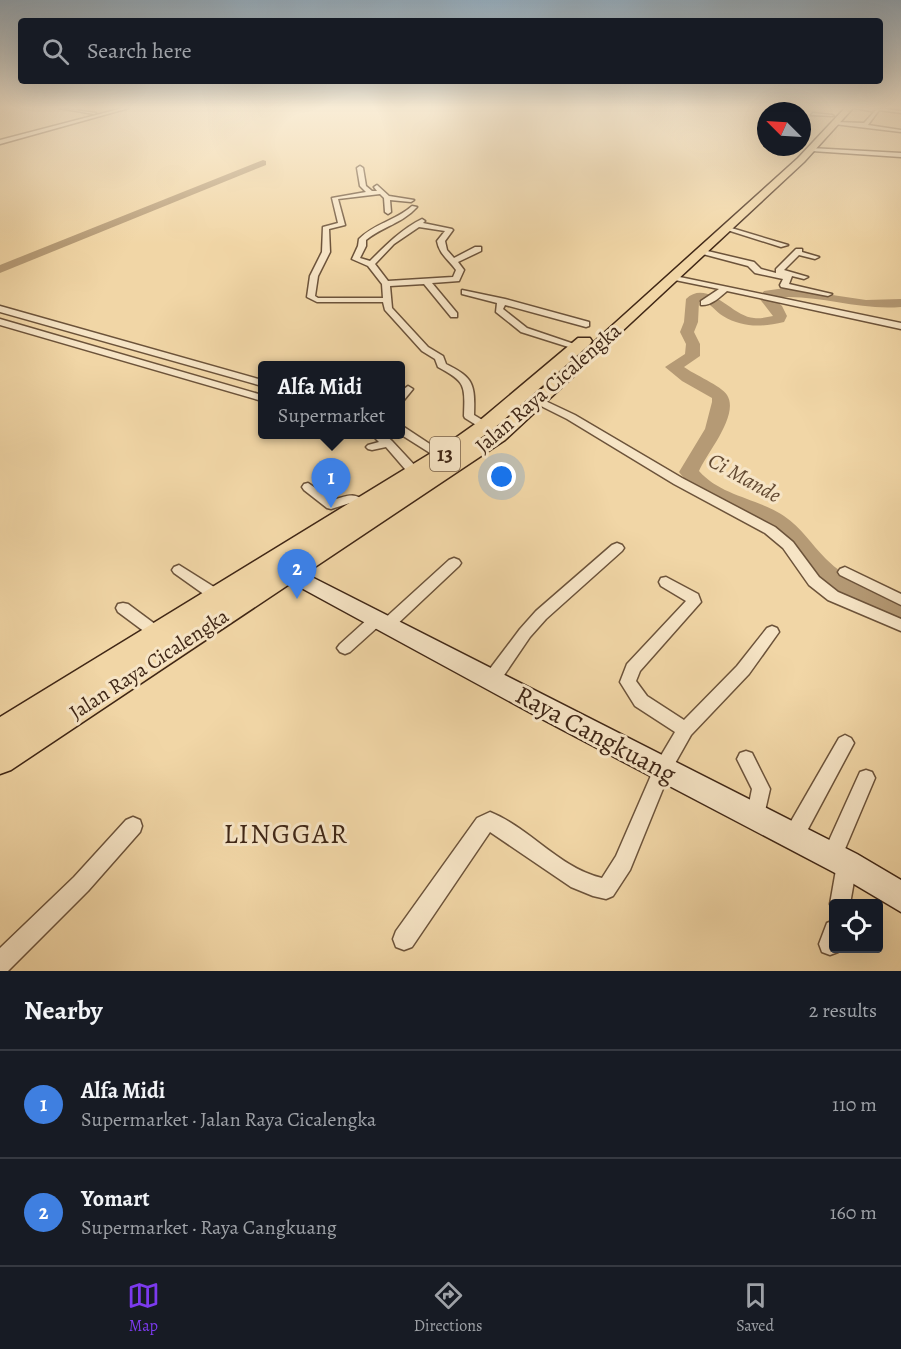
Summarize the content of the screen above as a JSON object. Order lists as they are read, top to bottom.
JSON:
{
  "streets": {
    "highway": ["Jalan Raya Cicalengka", "13"],
    "main road": ["Raya Cangkuang"]
  },
  "crossings": [
    ["Jalan Raya Cicalengka", "Raya Cangkuang"]
  ],
  "districts": ["LINGGAR"],
  "water": ["Ci Mande"],
  "north": "top left",
  "page": {
    "search": "Search here",
    "popup": ["Alfa Midi", "Supermarket"],
    "pins": ["1", "2"],
    "heading": ["Nearby", "2 results"],
    "list": [
      {
        "mark": "1",
        "name": "Alfa Midi",
        "note": "Supermarket · Jalan Raya Cicalengka",
        "value": "110 m"
      },
      {
        "mark": "2",
        "name": "Yomart",
        "note": "Supermarket · Raya Cangkuang",
        "value": "160 m"
      }
    ],
    "nav": ["Map", "Directions", "Saved"]
  }
}
